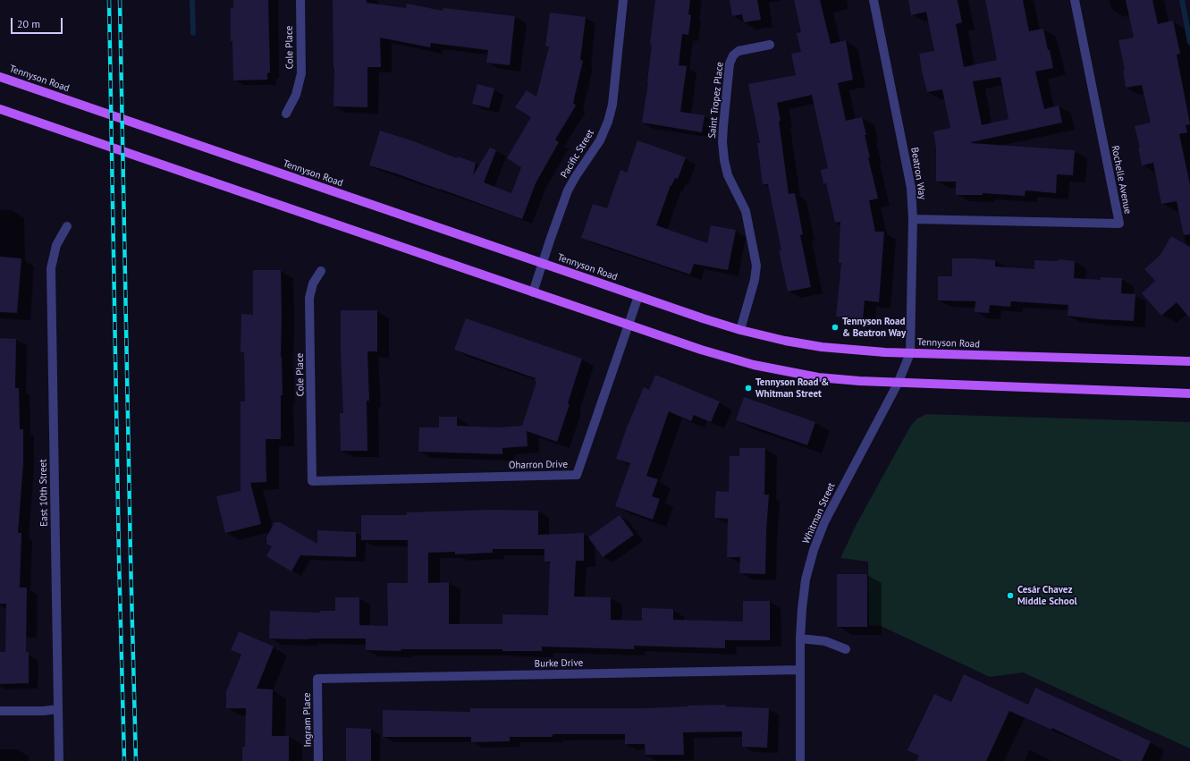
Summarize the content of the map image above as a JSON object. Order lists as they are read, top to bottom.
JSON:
{
  "streets": {
    "main road": ["Tennyson Road"],
    "street": [
      "Cole Place",
      "Saint Tropez Place",
      "Pacific Street",
      "Beatron Way",
      "Rochelle Avenue",
      "Oharron Drive",
      "East 10th Street",
      "Whitman Street",
      "Burke Drive",
      "Ingram Place"
    ]
  },
  "crossings": [
    ["Cole Place", "Oharron Drive"],
    ["Tennyson Road", "Saint Tropez Place"],
    ["Tennyson Road", "Pacific Street"],
    ["Tennyson Road", "Beatron Way"],
    ["Tennyson Road", "Oharron Drive"],
    ["Tennyson Road", "Whitman Street"],
    ["Beatron Way", "Rochelle Avenue"],
    ["Beatron Way", "Whitman Street"],
    ["Whitman Street", "Burke Drive"],
    ["Burke Drive", "Ingram Place"]
  ],
  "places": ["Tennyson Road & Beatron Way", "Tennyson Road & Whitman Street", "Cesár Chavez Middle School"],
  "scale_bar": "20 m"
}
